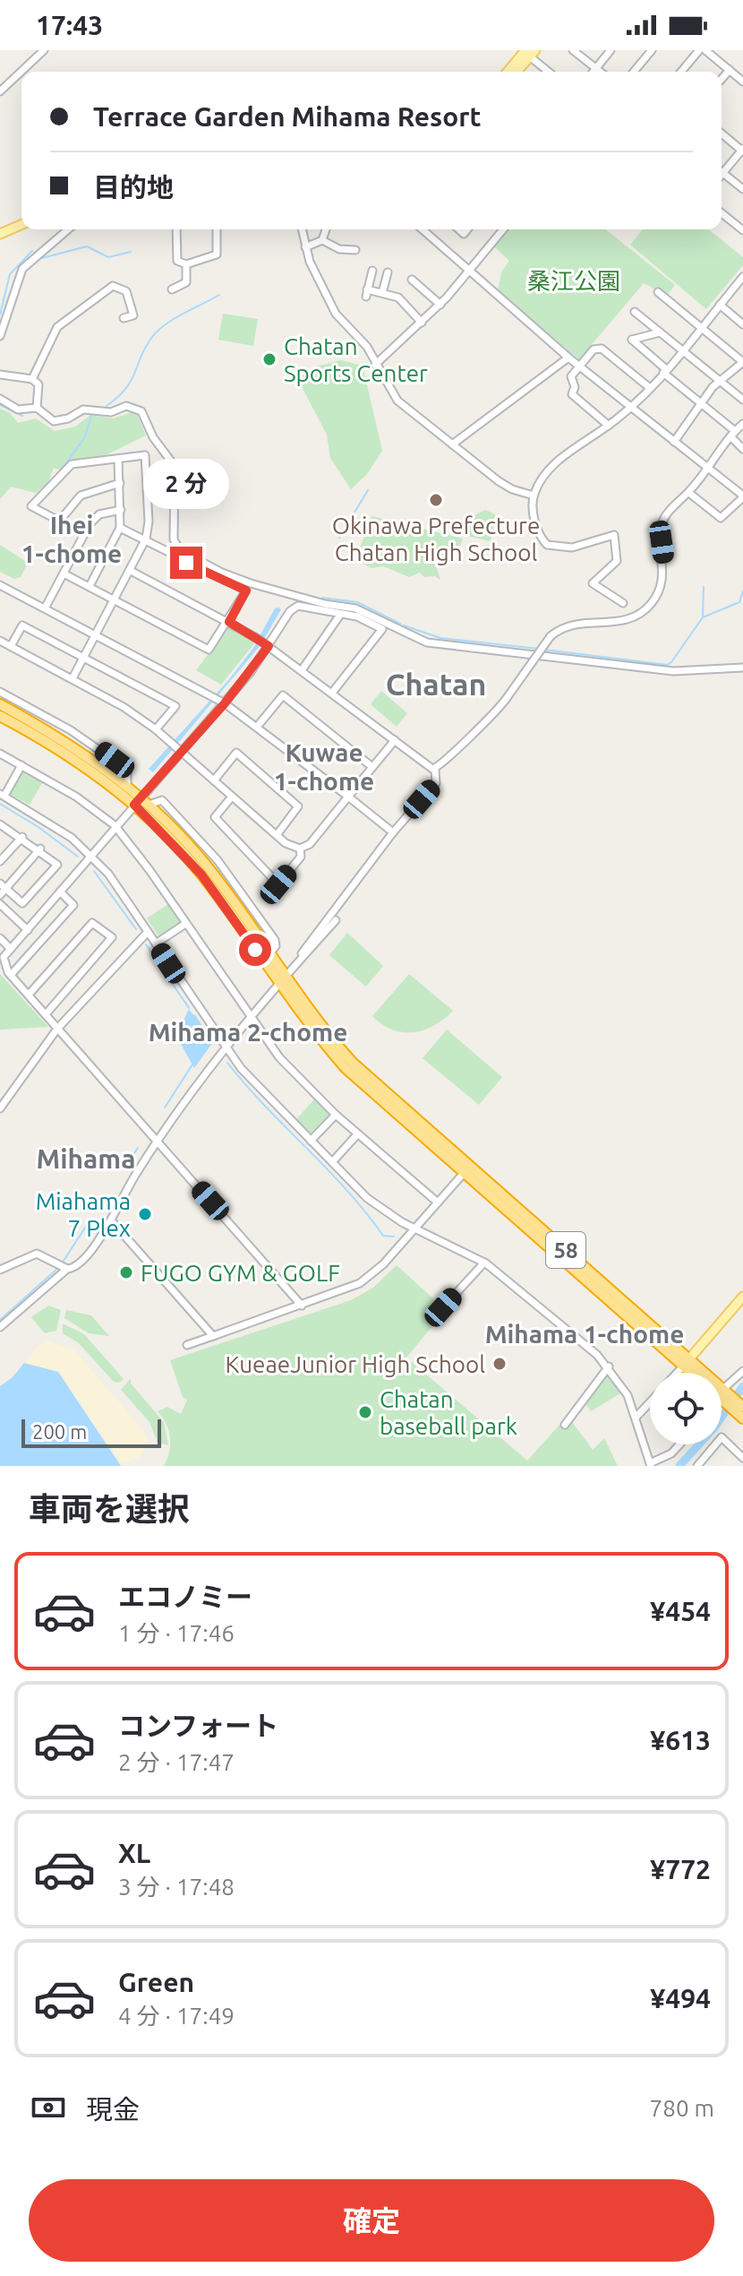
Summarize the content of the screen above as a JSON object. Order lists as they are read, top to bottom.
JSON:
{
  "streets": {
    "highway": ["58"]
  },
  "districts": [
    "Ihei 1-chome",
    "Chatan",
    "Kuwae 1-chome",
    "Mihama 2-chome",
    "Mihama",
    "Mihama 1-chome"
  ],
  "parks": ["桑江公園"],
  "places": [
    "Chatan Sports Center",
    "Okinawa Prefecture Chatan High School",
    "Miahama 7 Plex",
    "FUGO GYM & GOLF",
    "KueaeJunior High School",
    "Chatan baseball park"
  ],
  "scale_bar": "200 m",
  "page": {
    "status": "17:43",
    "banner": ["Terrace Garden Mihama Resort", "目的地"],
    "bubble": "2 分",
    "scale": "200 m",
    "heading": "車両を選択",
    "list": [
      {
        "name": "エコノミー",
        "note": "1 分 · 17:46",
        "value": "¥454"
      },
      {
        "name": "コンフォート",
        "note": "2 分 · 17:47",
        "value": "¥613"
      },
      {
        "name": "XL",
        "note": "3 分 · 17:48",
        "value": "¥772"
      },
      {
        "name": "Green",
        "note": "4 分 · 17:49",
        "value": "¥494"
      }
    ],
    "pay": ["現金", "780 m"],
    "buttons": "確定"
  }
}
